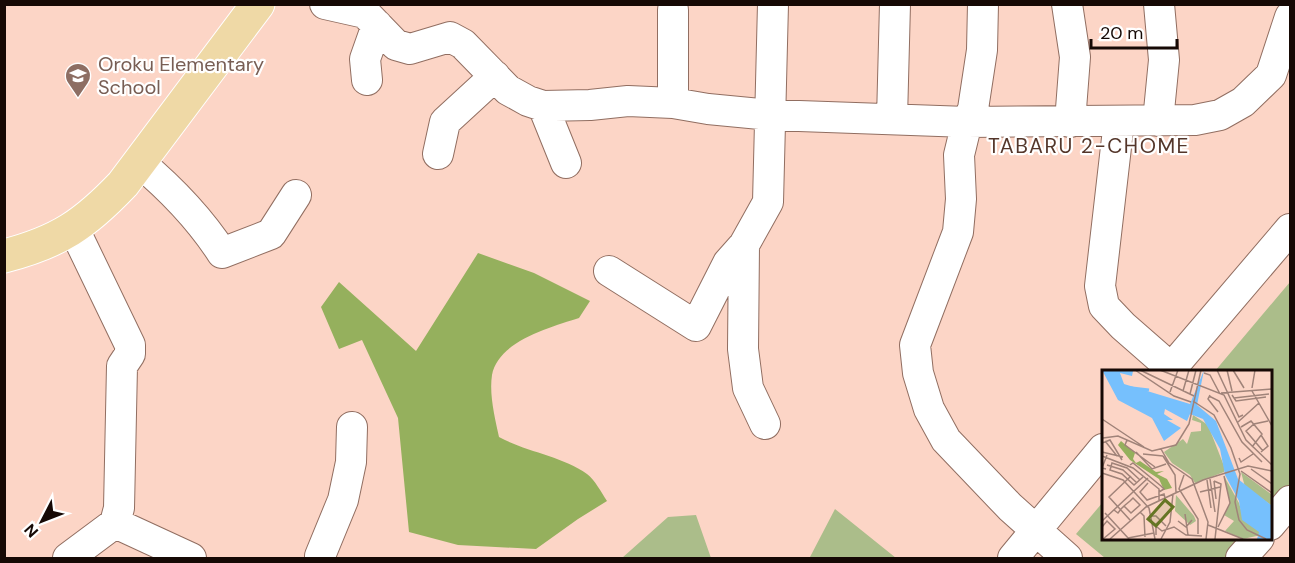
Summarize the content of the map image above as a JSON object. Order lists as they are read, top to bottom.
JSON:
{
  "districts": ["TABARU 2-CHOME"],
  "places": {
    "school or university": ["Oroku Elementary School"]
  },
  "scale_bar": "20 m",
  "north": "bottom left"
}
